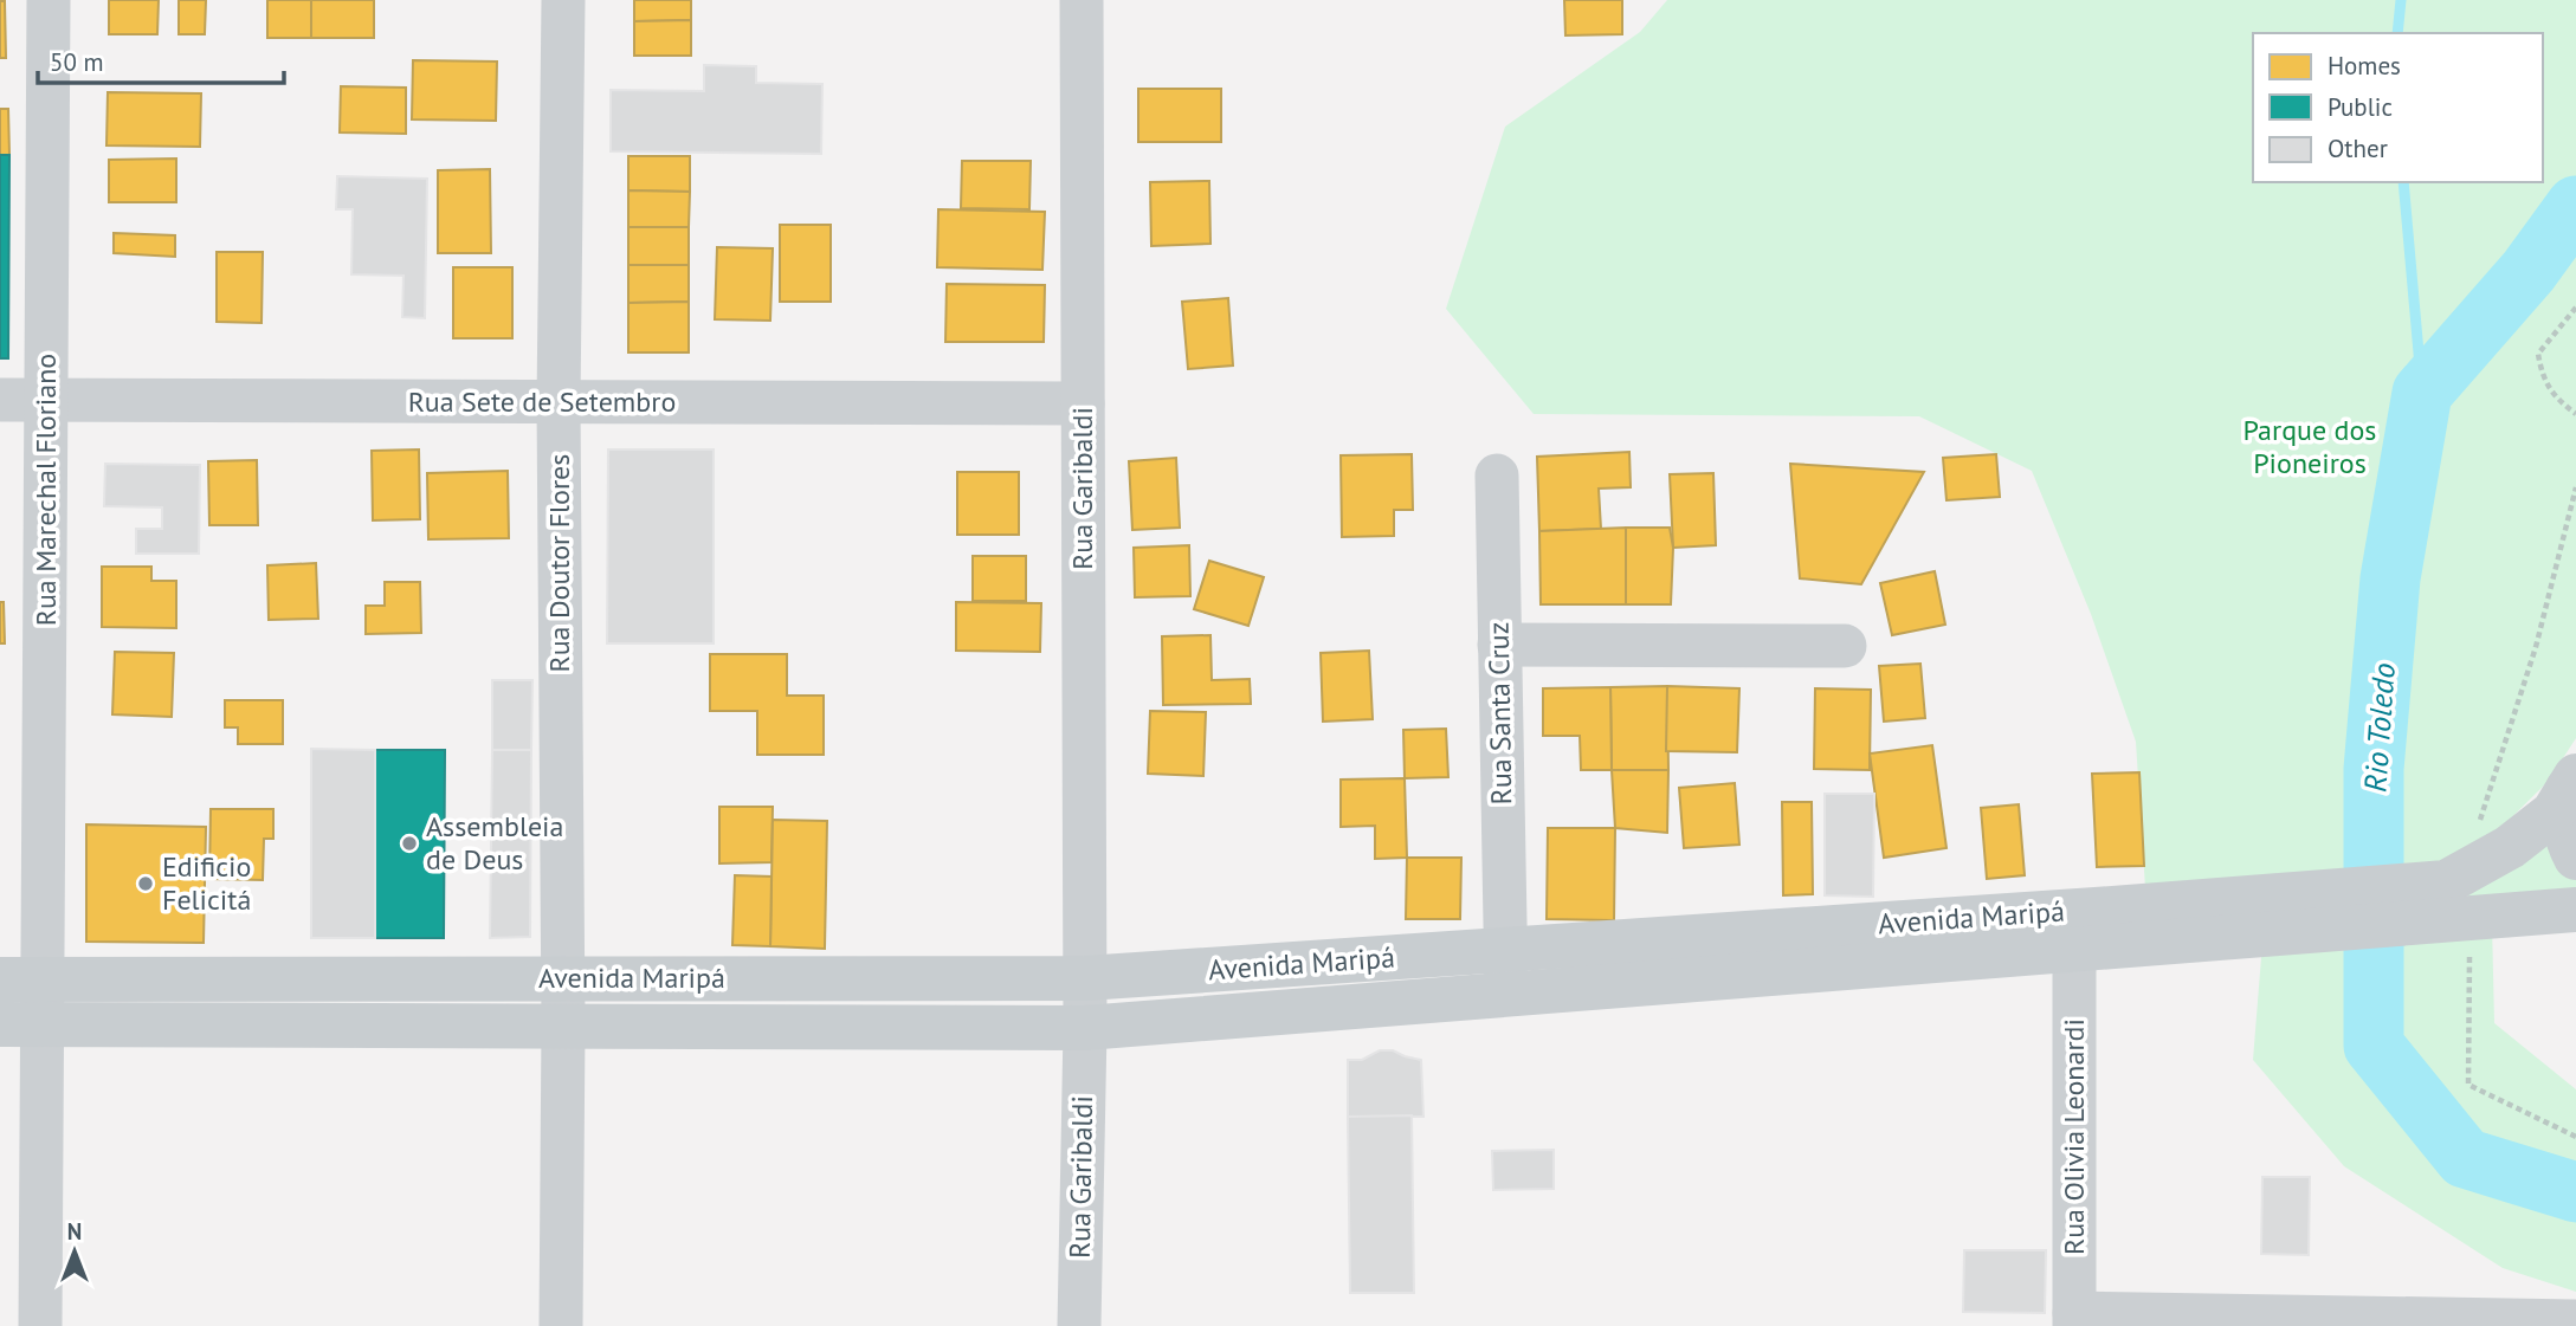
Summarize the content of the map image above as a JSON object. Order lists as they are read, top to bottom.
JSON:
{
  "streets": {
    "main road": ["Avenida Maripá"],
    "street": [
      "Rua Sete de Setembro",
      "Rua Garibaldi",
      "Rua Marechal Floriano",
      "Rua Doutor Flores",
      "Rua Santa Cruz",
      "Rua Olivia Leonardi"
    ]
  },
  "crossings": [
    ["Rua Sete de Setembro", "Rua Garibaldi"],
    ["Rua Sete de Setembro", "Rua Marechal Floriano"],
    ["Rua Sete de Setembro", "Rua Doutor Flores"],
    ["Rua Garibaldi", "Avenida Maripá"],
    ["Rua Marechal Floriano", "Avenida Maripá"],
    ["Rua Doutor Flores", "Avenida Maripá"],
    ["Rua Santa Cruz", "Avenida Maripá"],
    ["Avenida Maripá", "Rua Olivia Leonardi"]
  ],
  "water": ["Rio Toledo"],
  "parks": ["Parque dos Pioneiros"],
  "places": ["Assembleia de Deus", "Edificio Felicitá"],
  "legend": ["Homes", "Public", "Other"],
  "scale_bar": "50 m",
  "north": "top"
}
